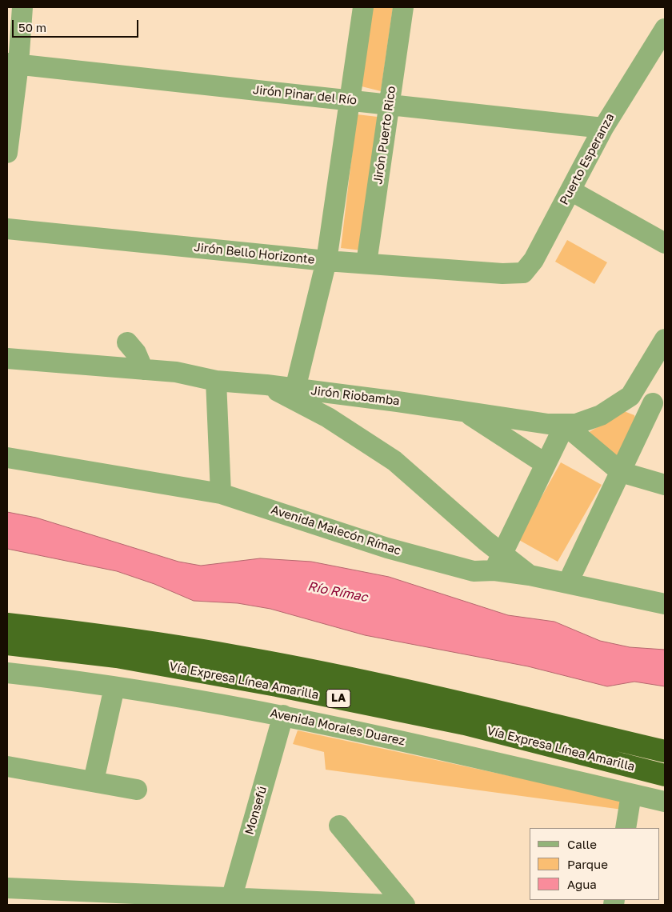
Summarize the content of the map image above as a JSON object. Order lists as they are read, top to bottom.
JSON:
{
  "streets": {
    "highway": ["Vía Expresa Línea Amarilla", "LA"],
    "street": [
      "Jirón Pinar del Río",
      "Jirón Puerto Rico",
      "Puerto Esperanza",
      "Jirón Bello Horizonte",
      "Jirón Riobamba",
      "Avenida Malecón Rímac",
      "Avenida Morales Duarez",
      "Monsefú"
    ]
  },
  "crossings": [
    ["Jirón Pinar del Río", "Jirón Puerto Rico"],
    ["Jirón Pinar del Río", "Puerto Esperanza"],
    ["Jirón Puerto Rico", "Jirón Bello Horizonte"],
    ["Puerto Esperanza", "Jirón Bello Horizonte"],
    ["Avenida Morales Duarez", "Monsefú"]
  ],
  "water": ["Río Rímac"],
  "legend": ["Calle", "Parque", "Agua"],
  "scale_bar": "50 m"
}
